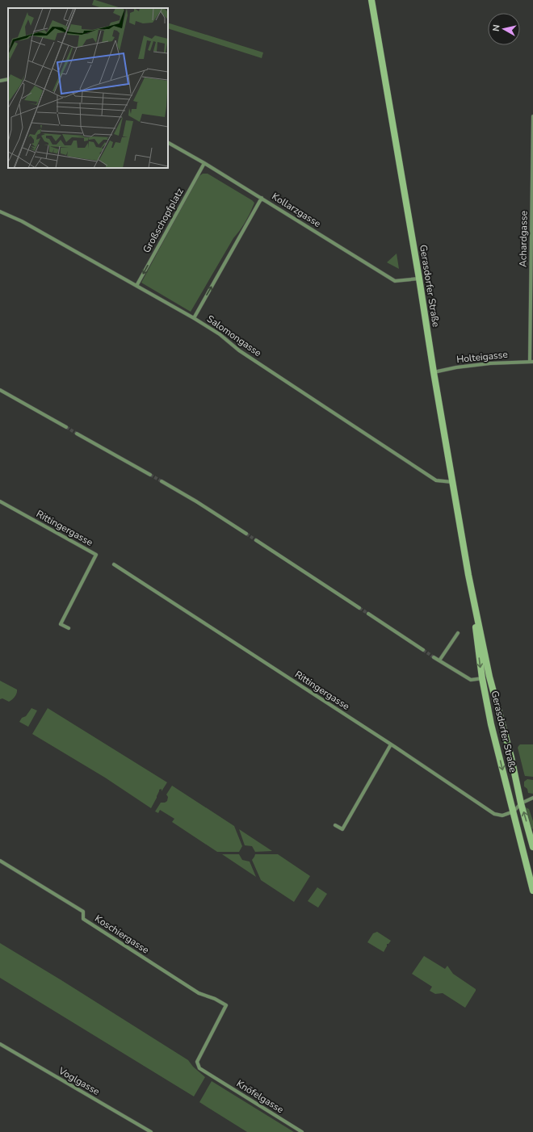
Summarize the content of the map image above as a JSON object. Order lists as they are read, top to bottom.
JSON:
{
  "streets": {
    "main road": ["Gerasdorfer Straße"],
    "street": [
      "Kollarzgasse",
      "Großschopfplatz",
      "Achardgasse",
      "Salomongasse",
      "Holteigasse",
      "Rittingergasse",
      "Koschiergasse",
      "Voglgasse",
      "Knöfelgasse"
    ]
  },
  "crossings": [
    ["Kollarzgasse", "Großschopfplatz"],
    ["Kollarzgasse", "Gerasdorfer Straße"],
    ["Großschopfplatz", "Salomongasse"],
    ["Achardgasse", "Holteigasse"],
    ["Gerasdorfer Straße", "Salomongasse"],
    ["Gerasdorfer Straße", "Holteigasse"],
    ["Gerasdorfer Straße", "Rittingergasse"],
    ["Koschiergasse", "Knöfelgasse"]
  ],
  "one_way": ["Großschopfplatz"],
  "north": "left"
}
